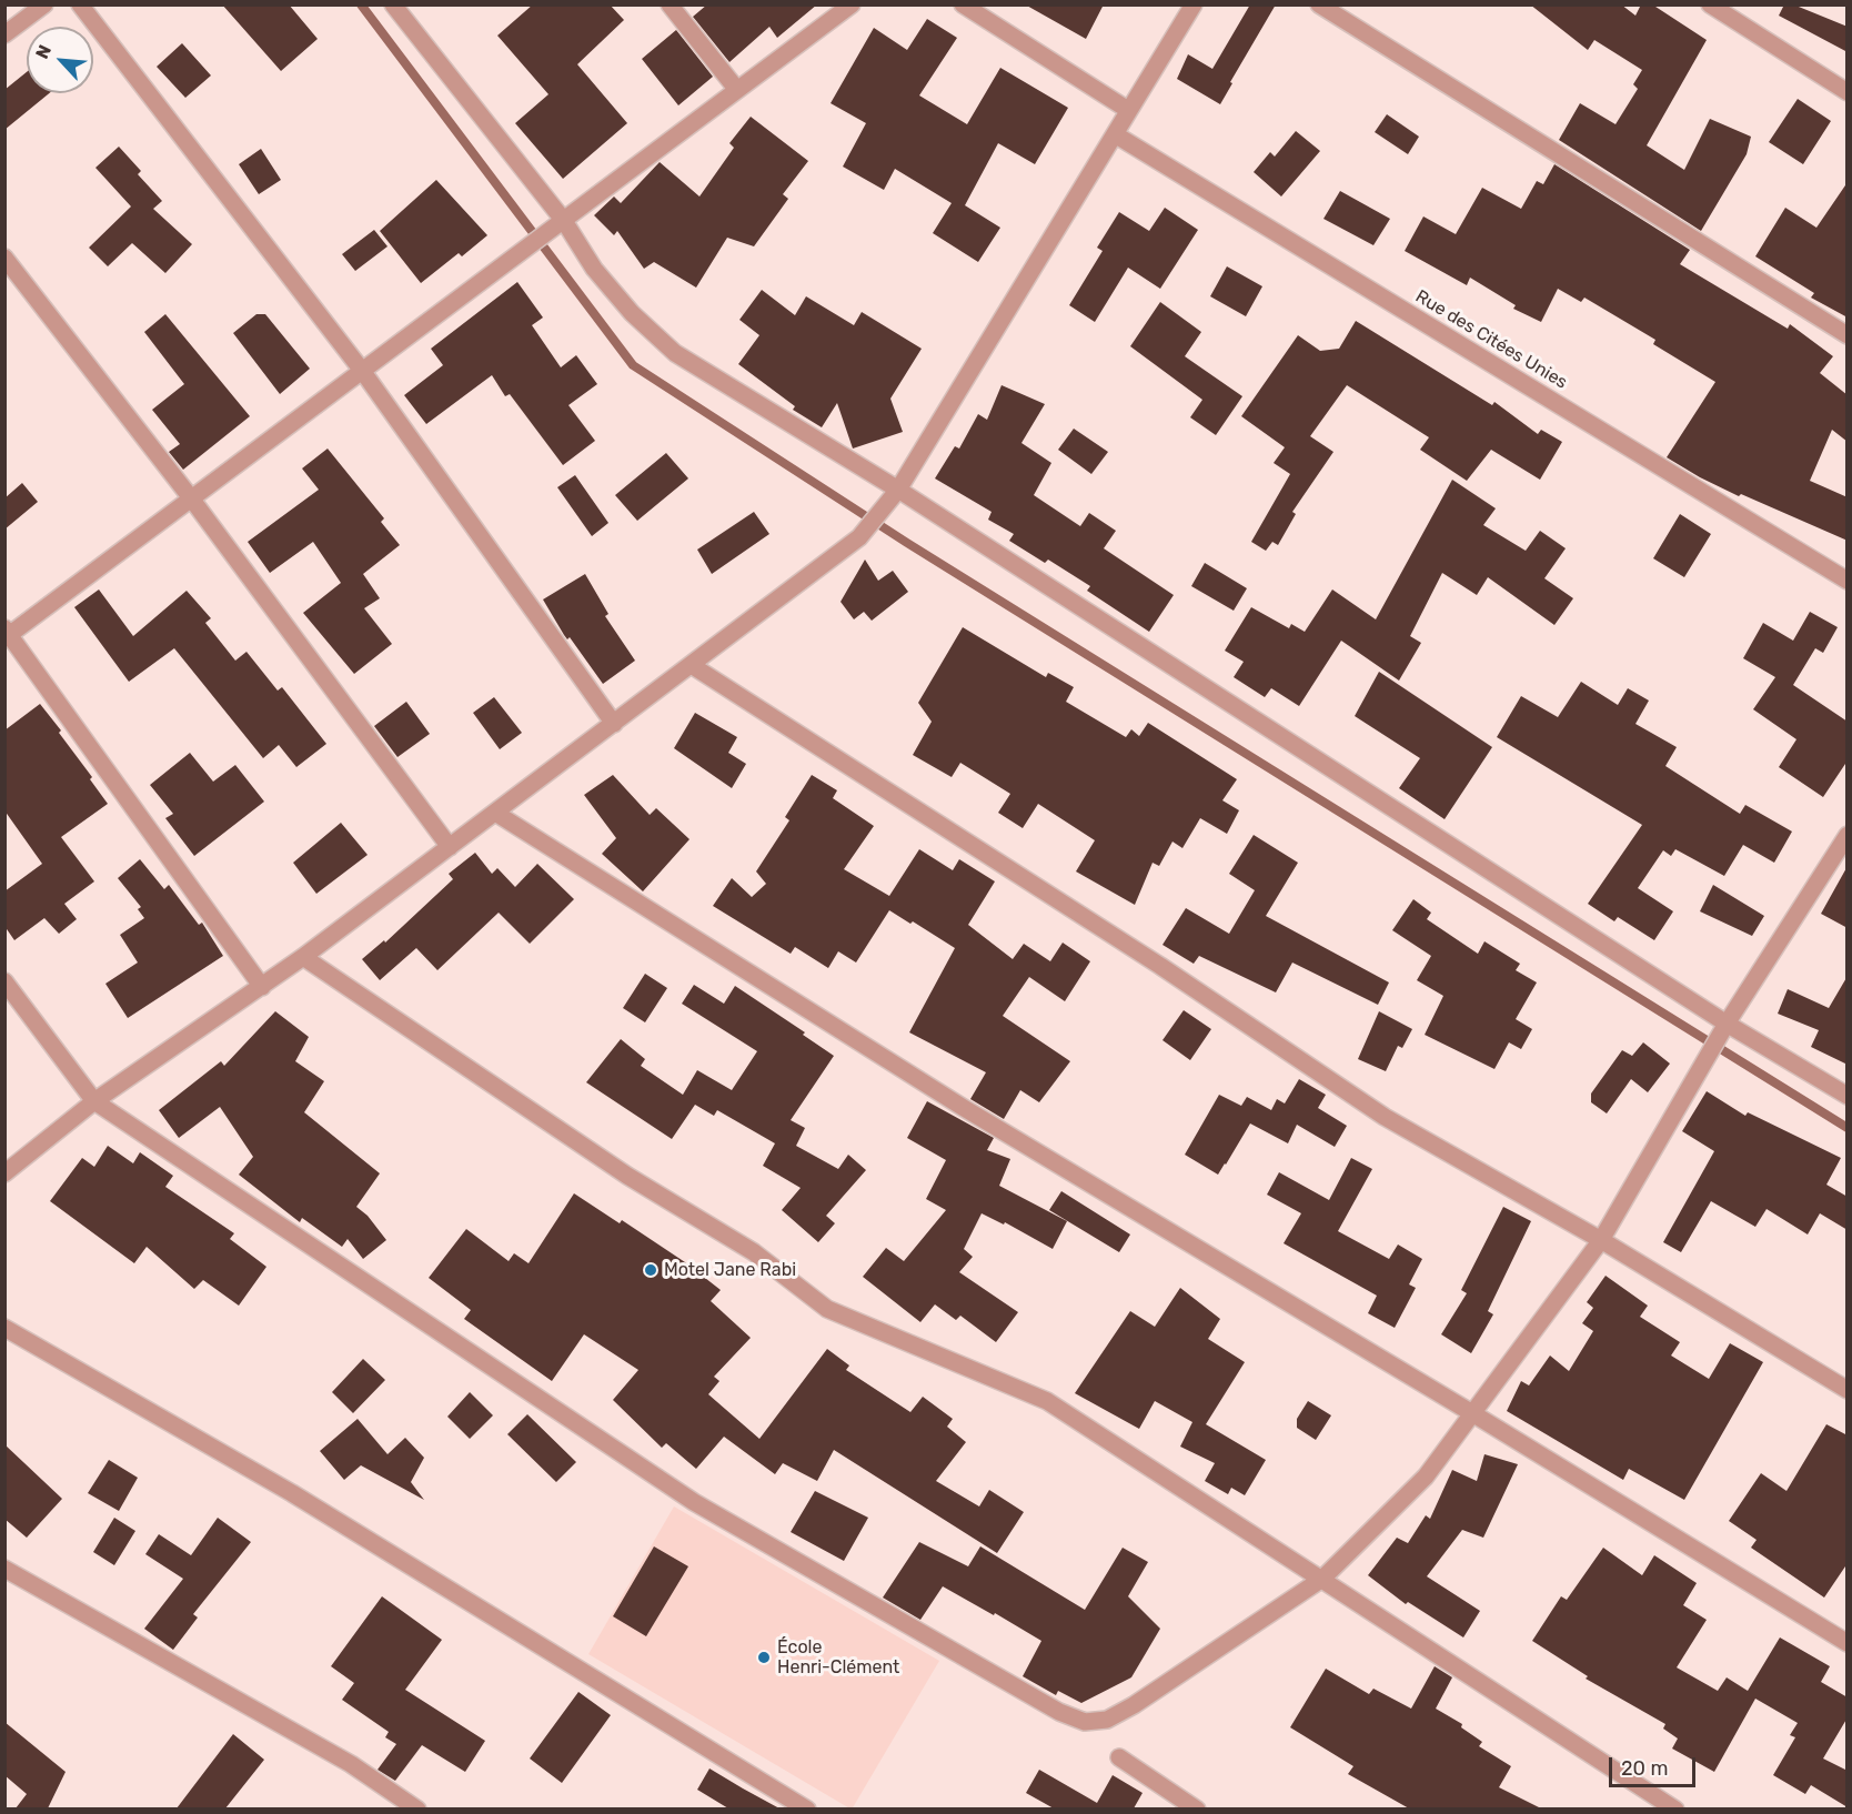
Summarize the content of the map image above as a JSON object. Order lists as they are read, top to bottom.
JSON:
{
  "streets": {
    "street": ["Rue des Citées Unies"]
  },
  "places": ["Motel Jane Rabi", "École Henri-Clément"],
  "scale_bar": "20 m",
  "north": "top left"
}
